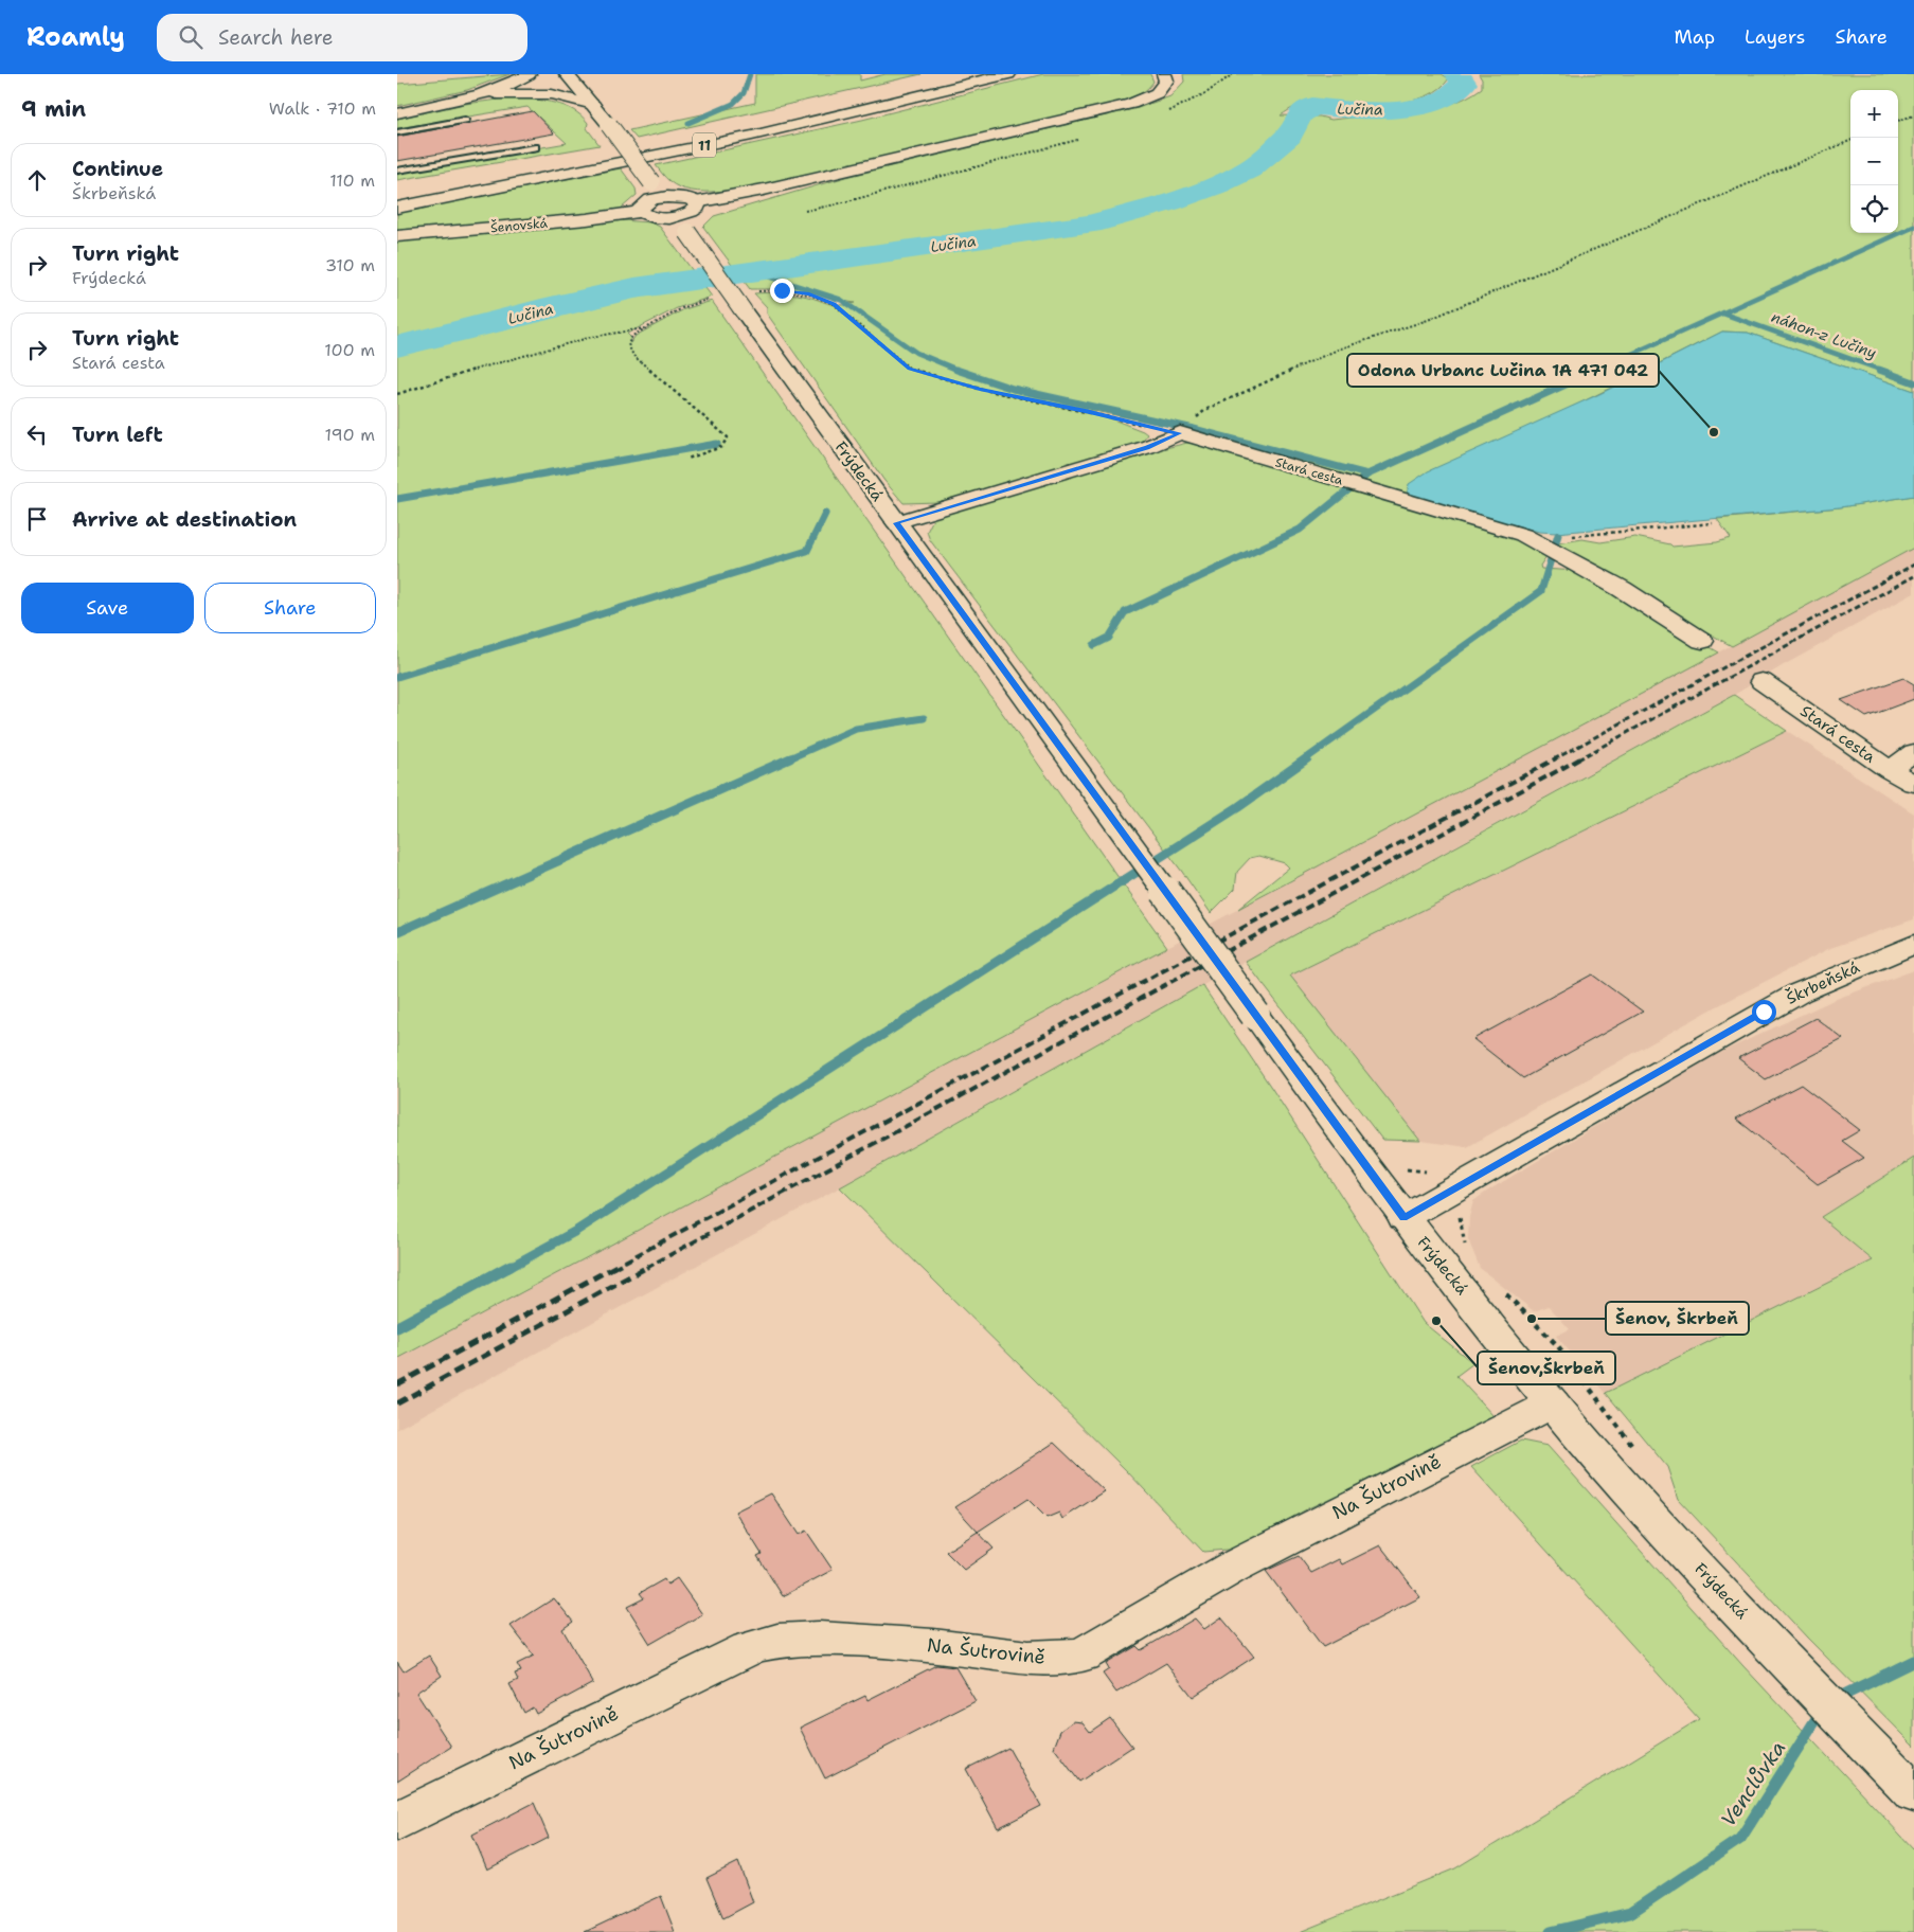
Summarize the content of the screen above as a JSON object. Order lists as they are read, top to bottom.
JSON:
{
  "streets": {
    "main road": [
      "11",
      "Šenovská",
      "Frýdecká",
      "Stará cesta",
      "Škrbeňská",
      "Na Šutrovině"
    ]
  },
  "crossings": [
    ["Frýdecká", "Škrbeňská"],
    ["Frýdecká", "Na Šutrovině"]
  ],
  "water": ["Lučina", "náhon-z Lučiny", "Venclůvka"],
  "places": ["Odona Urbanc Lučina 1A 471 042", "Šenov, Škrbeň", "Šenov,Škrbeň"],
  "page": {
    "header": "Roamly",
    "search": "Search here",
    "nav": ["Map", "Layers", "Share"],
    "heading": ["9 min", "Walk · 710 m"],
    "map_buttons": ["+", "−"],
    "list": [
      ["Continue", "Škrbeňská", "110 m"],
      ["Turn right", "Frýdecká", "310 m"],
      ["Turn right", "Stará cesta", "100 m"],
      ["Turn left", "190 m"],
      "Arrive at destination"
    ],
    "buttons": ["Save", "Share"]
  }
}
